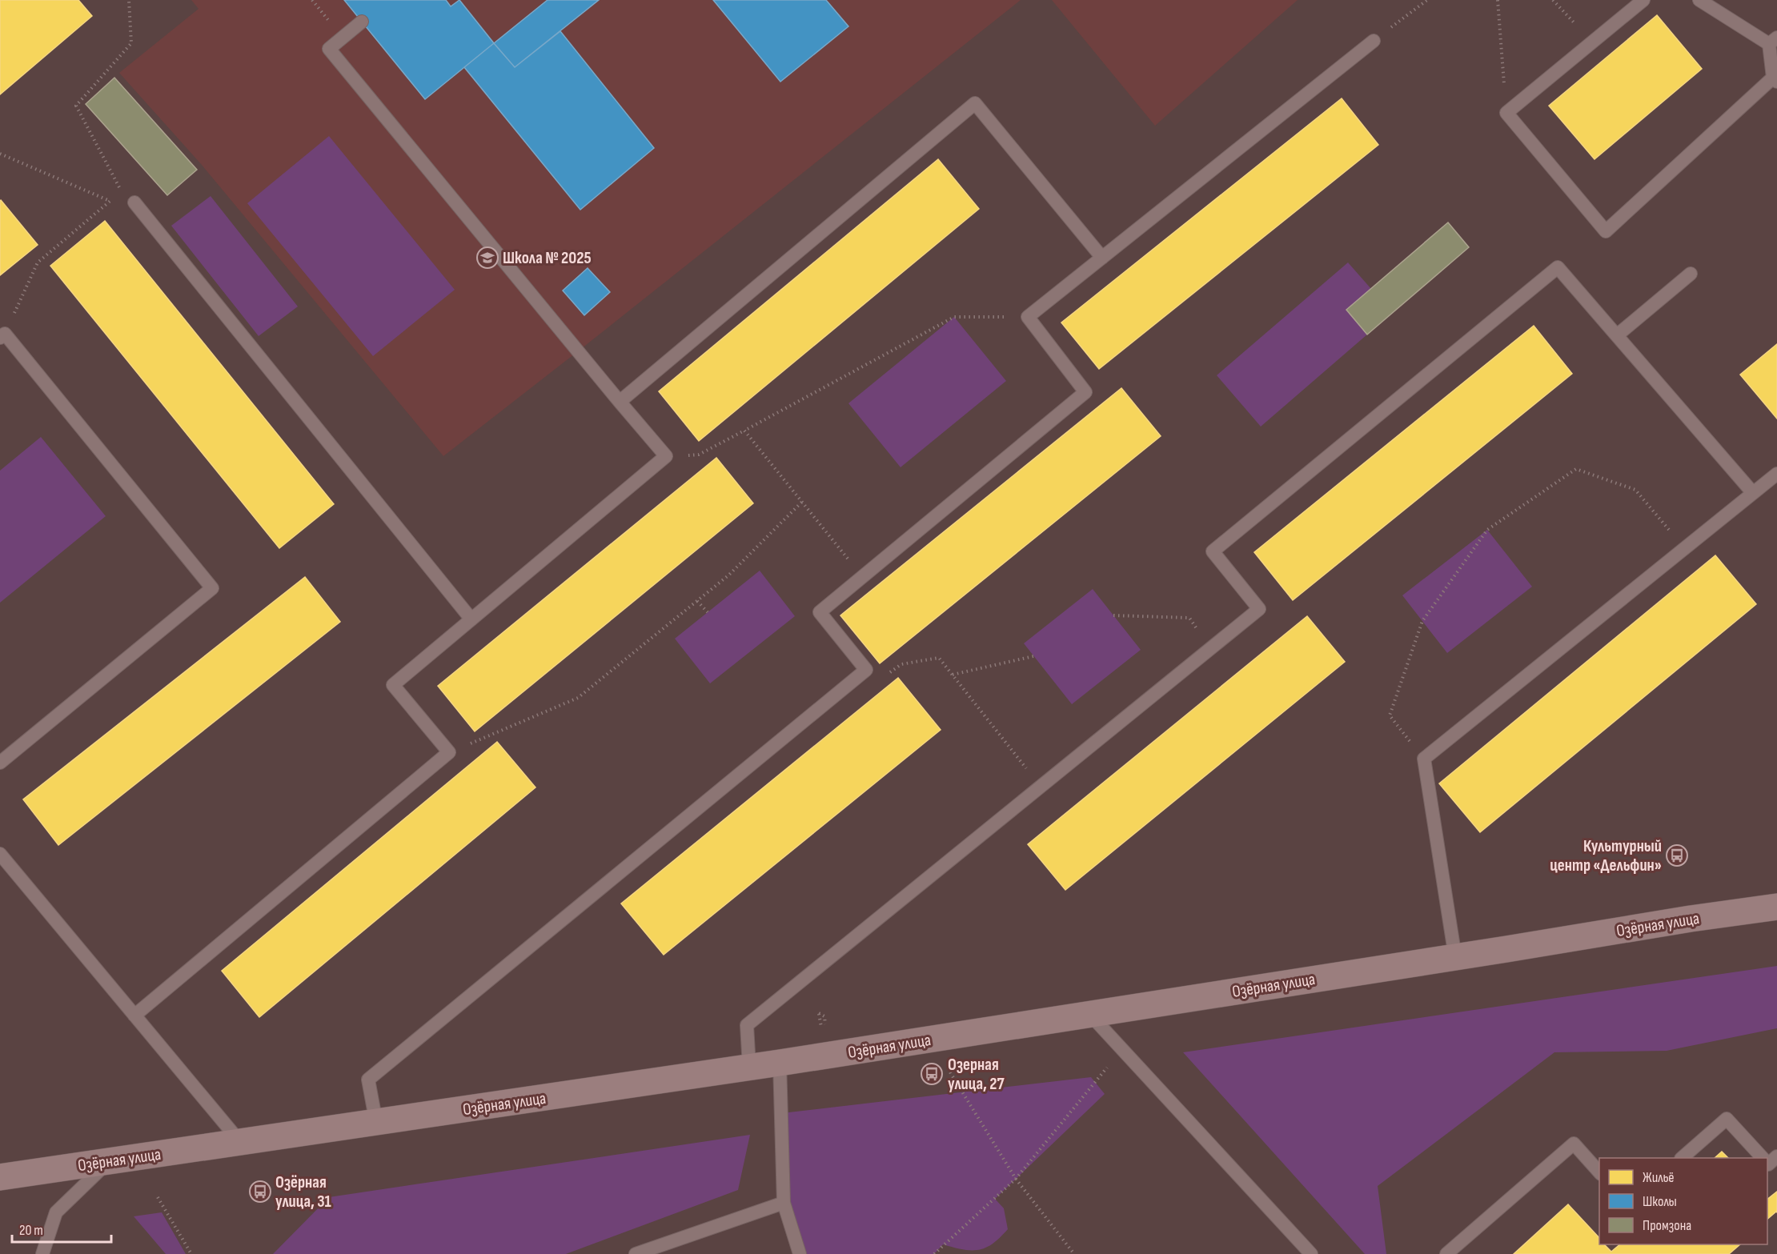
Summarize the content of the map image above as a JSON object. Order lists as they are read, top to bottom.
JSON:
{
  "streets": {
    "street": ["Озёрная улица"]
  },
  "places": {
    "school or university": ["Школа № 2025"],
    "bus stop": ["Культурный центр «Дельфин»", "Озерная улица, 27", "Озёрная улица, 31"]
  },
  "legend": ["Жильё", "Школы", "Промзона"],
  "scale_bar": "20 m"
}
